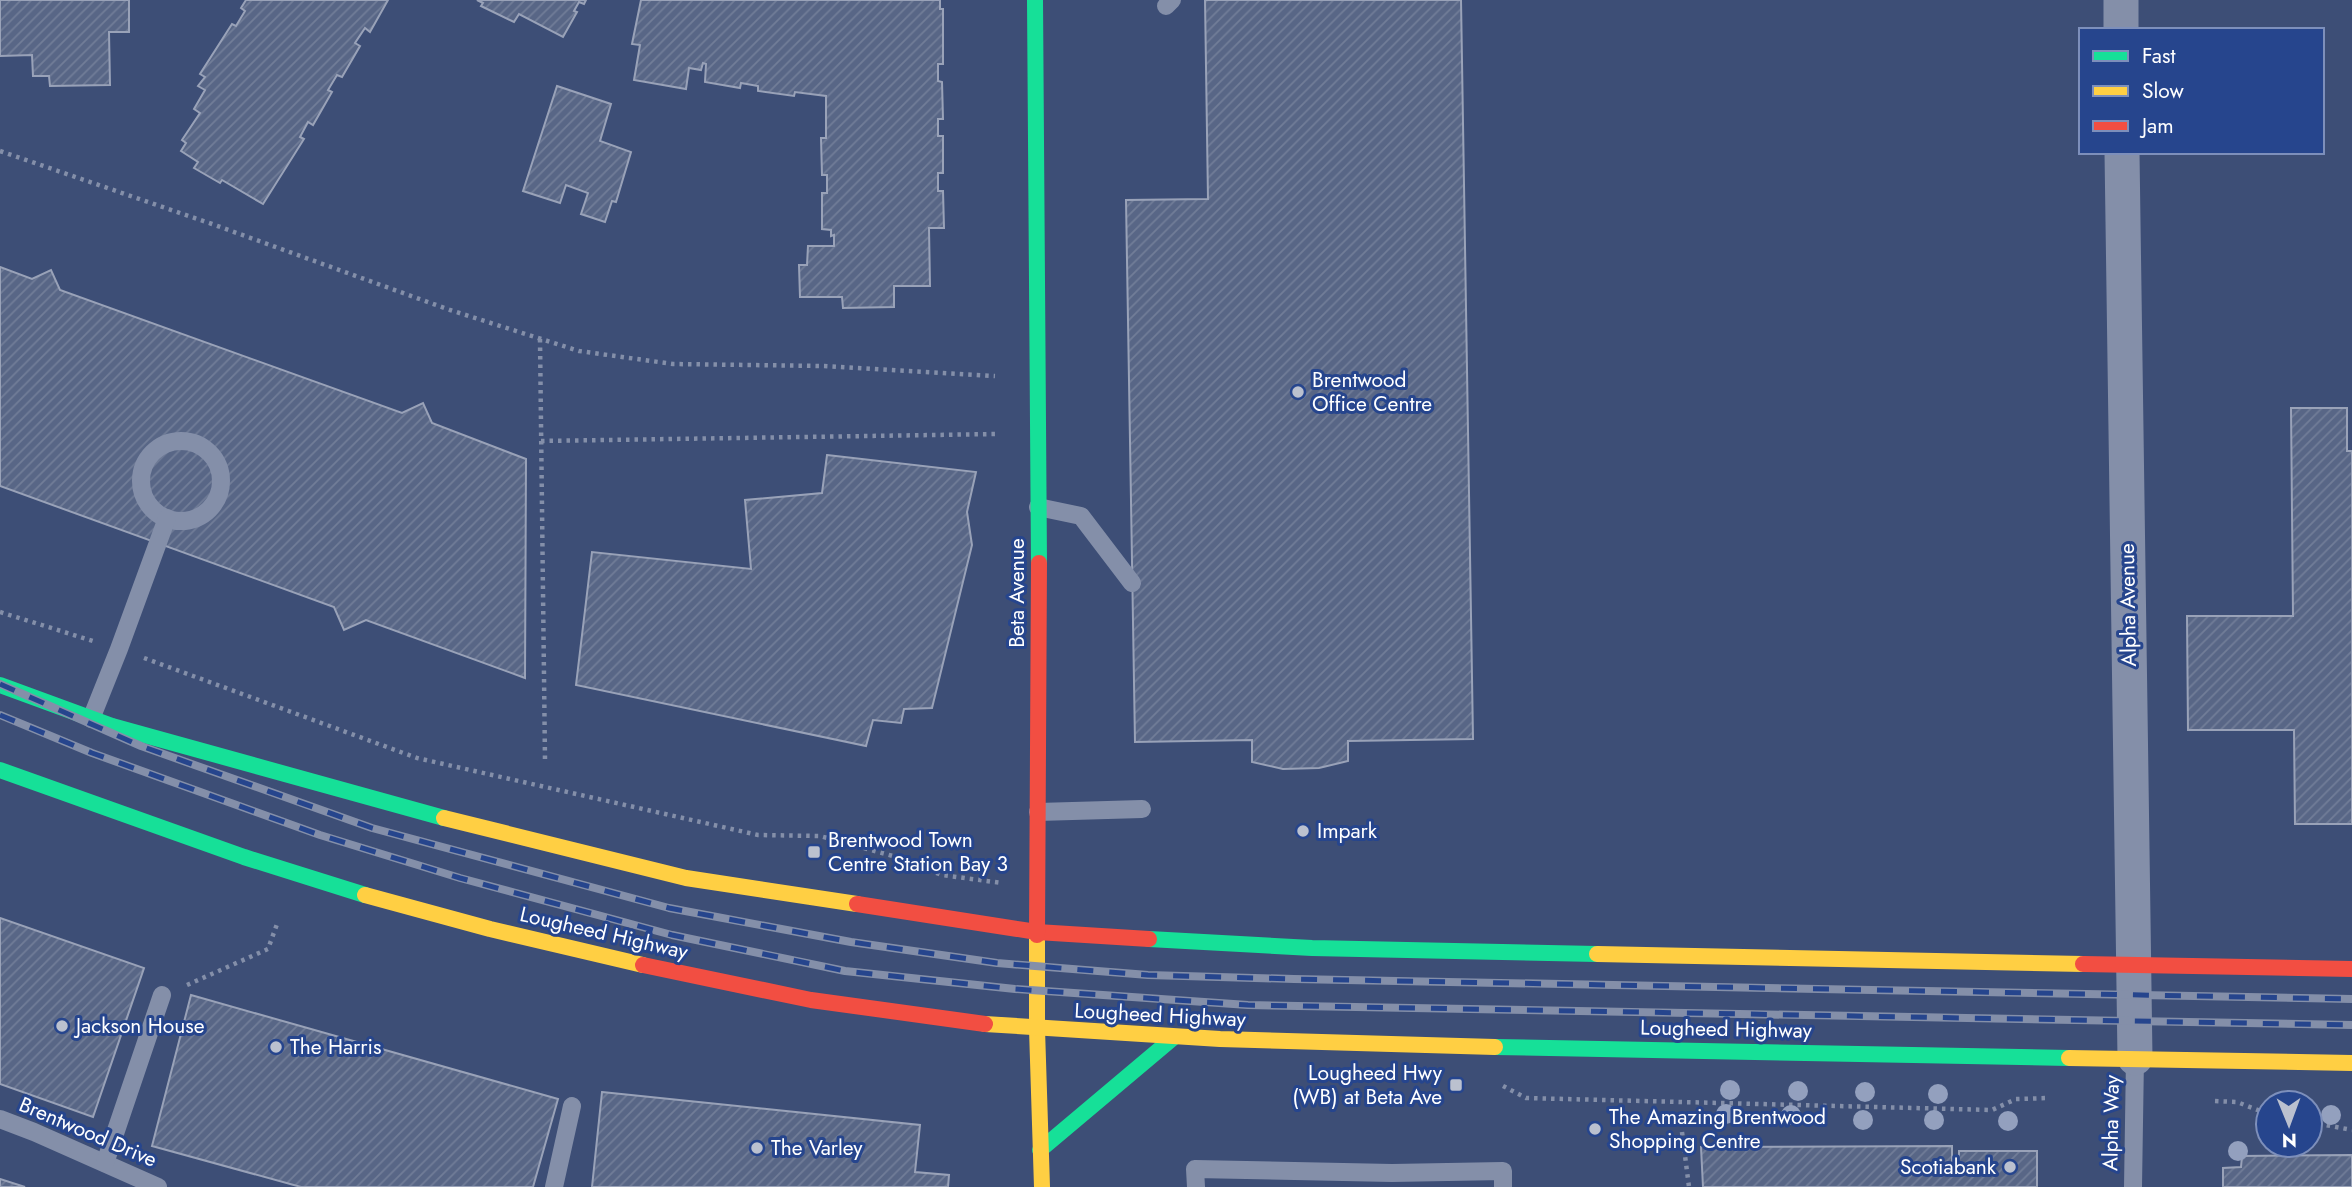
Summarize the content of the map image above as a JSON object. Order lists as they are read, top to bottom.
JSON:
{
  "streets": {
    "main road": ["Beta Avenue", "Lougheed Highway"],
    "street": ["Alpha Avenue"],
    "lane": ["Alpha Way", "Brentwood Drive"]
  },
  "crossings": [
    ["Beta Avenue", "Lougheed Highway"],
    ["Alpha Avenue", "Lougheed Highway"],
    ["Alpha Avenue", "Alpha Way"],
    ["Lougheed Highway", "Alpha Way"]
  ],
  "places": {
    "other": [
      "Brentwood Office Centre",
      "Impark",
      "Jackson House",
      "The Harris",
      "The Amazing Brentwood Shopping Centre",
      "The Varley",
      "Scotiabank"
    ],
    "transit": ["Brentwood Town Centre Station Bay 3", "Lougheed Hwy (WB) at Beta Ave"]
  },
  "legend": ["Fast", "Slow", "Jam"],
  "north": "bottom"
}
